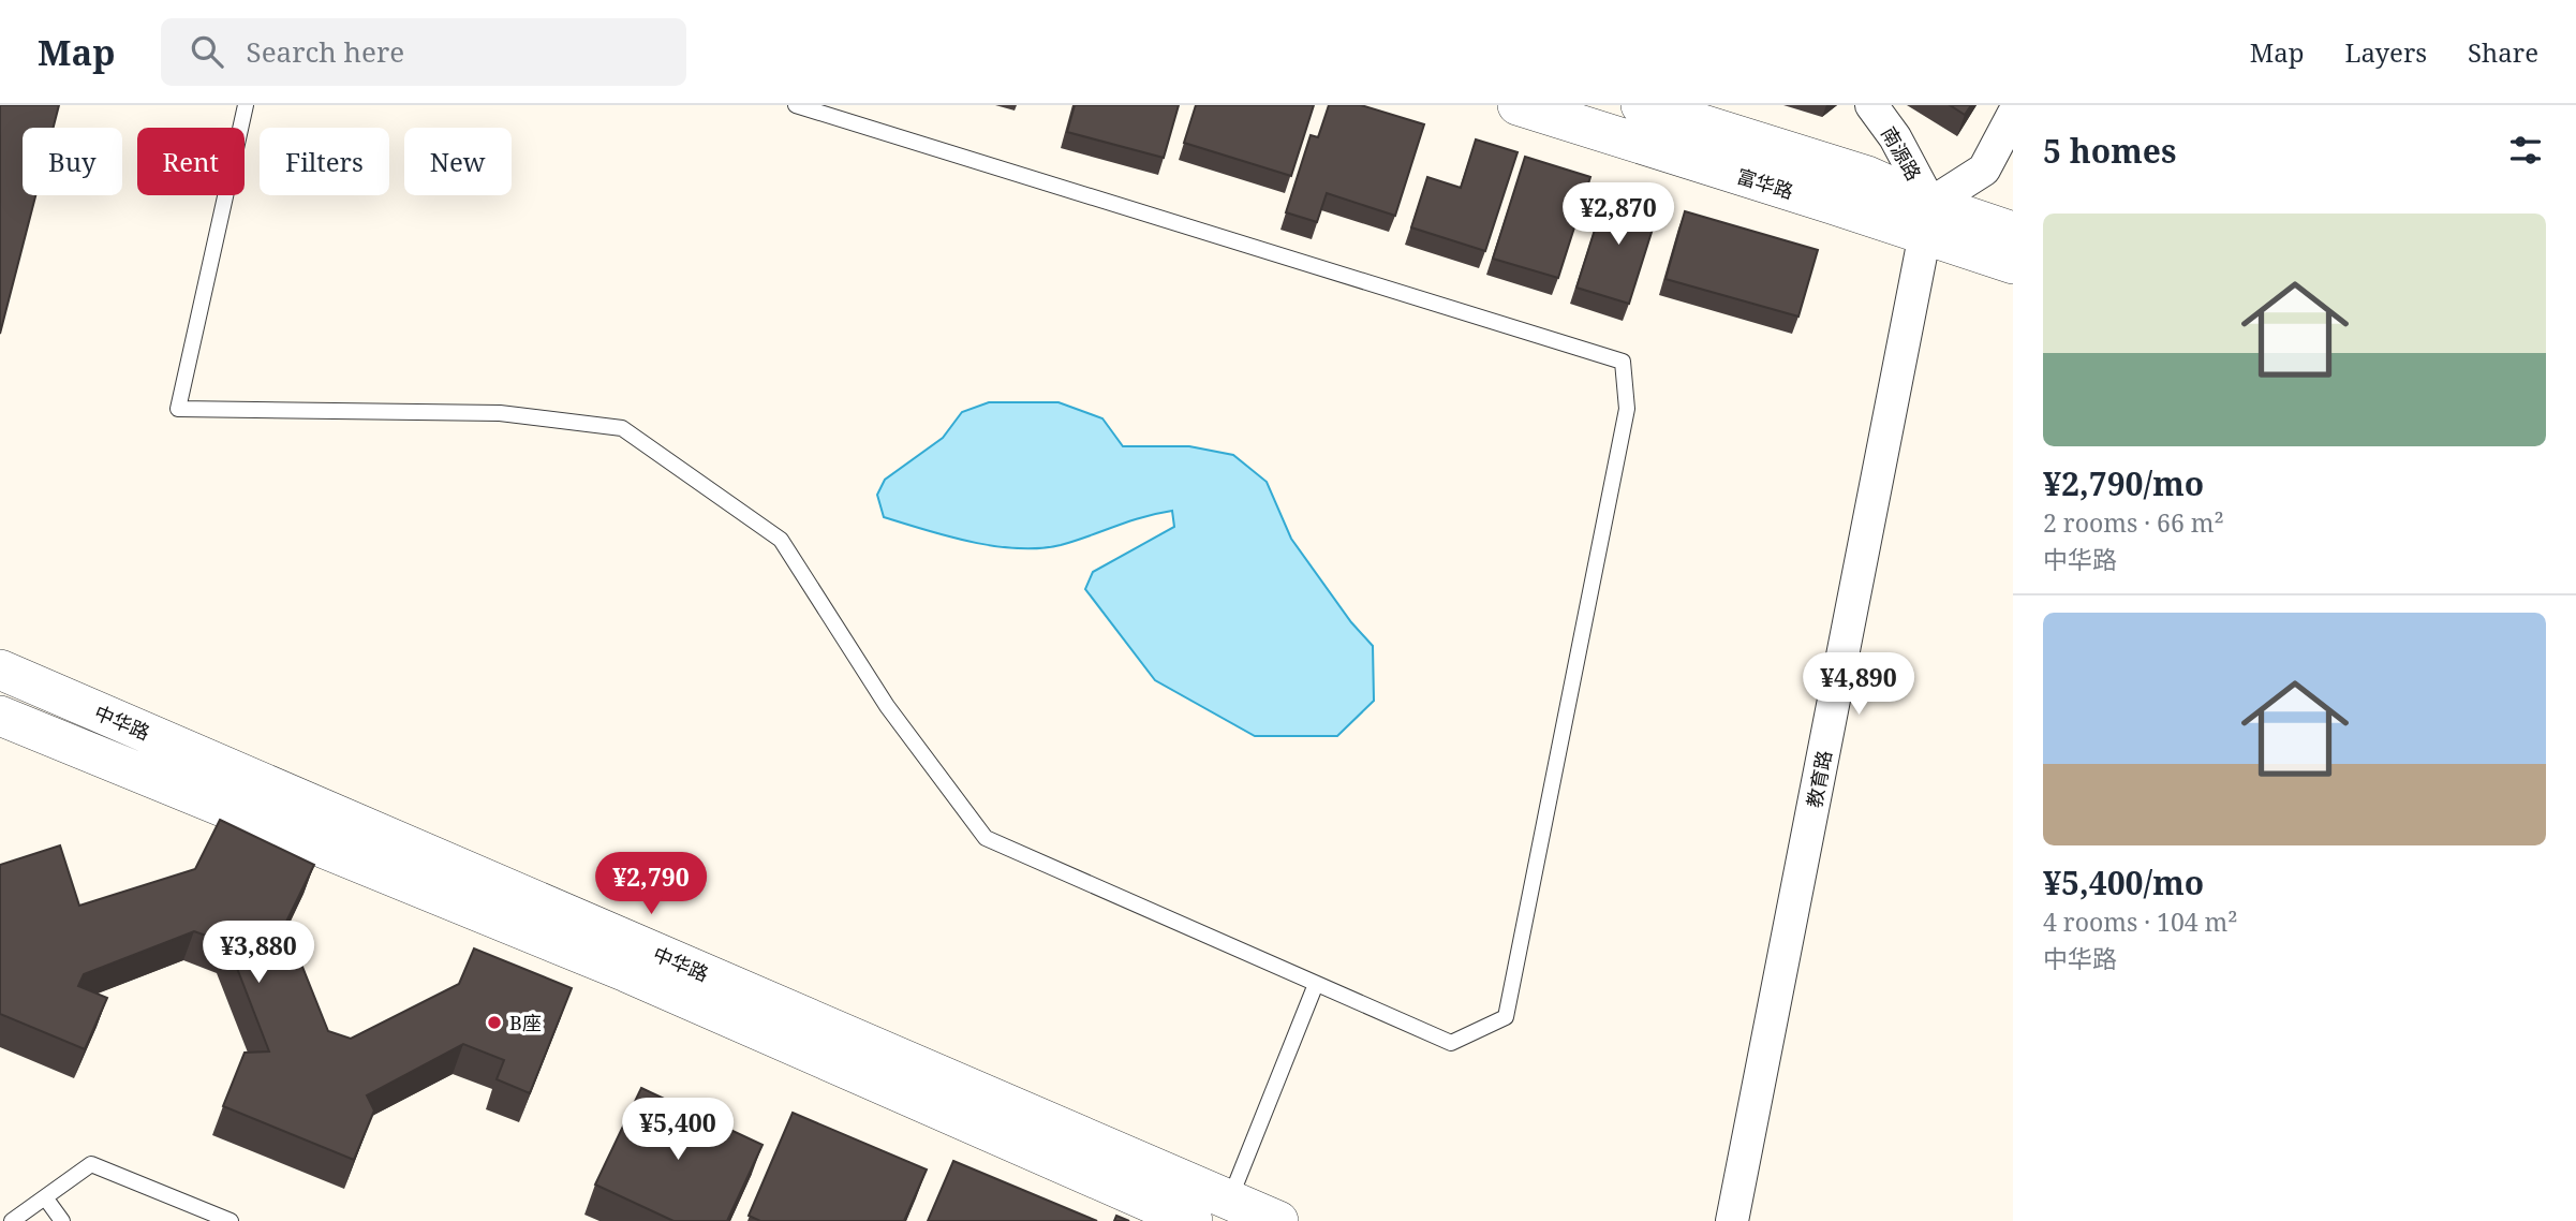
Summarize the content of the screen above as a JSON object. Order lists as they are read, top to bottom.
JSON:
{
  "streets": {
    "street": [
      "南源路",
      "富华路",
      "中华路",
      "教育路"
    ]
  },
  "crossings": [
    ["南源路", "富华路"],
    ["南源路", "教育路"],
    ["富华路", "教育路"]
  ],
  "places": ["B座"],
  "page": {
    "header": "Map",
    "search": "Search here",
    "nav": ["Map", "Layers", "Share"],
    "heading": "5 homes",
    "chip": [
      "Buy",
      "Rent",
      "Filters",
      "New"
    ],
    "price": [
      "¥2,870",
      "¥4,890",
      "¥2,790",
      "¥3,880",
      "¥5,400"
    ],
    "list": [
      {
        "name": "¥2,790/mo",
        "note": "2 rooms · 66 m² · 中华路"
      },
      {
        "name": "¥5,400/mo",
        "note": "4 rooms · 104 m² · 中华路"
      }
    ]
  }
}
